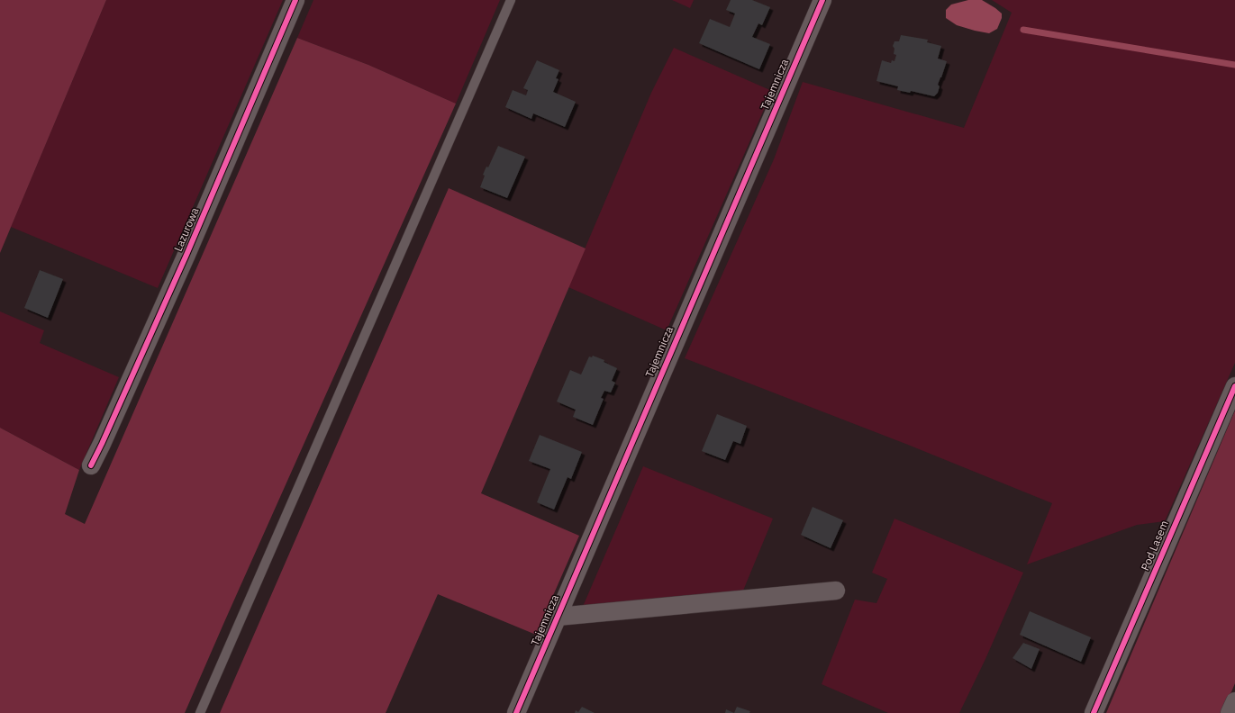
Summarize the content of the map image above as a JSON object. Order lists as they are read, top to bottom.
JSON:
{
  "streets": {
    "street": ["Tajemnicza", "Lazurowa", "Pod Lasem"]
  }
}
